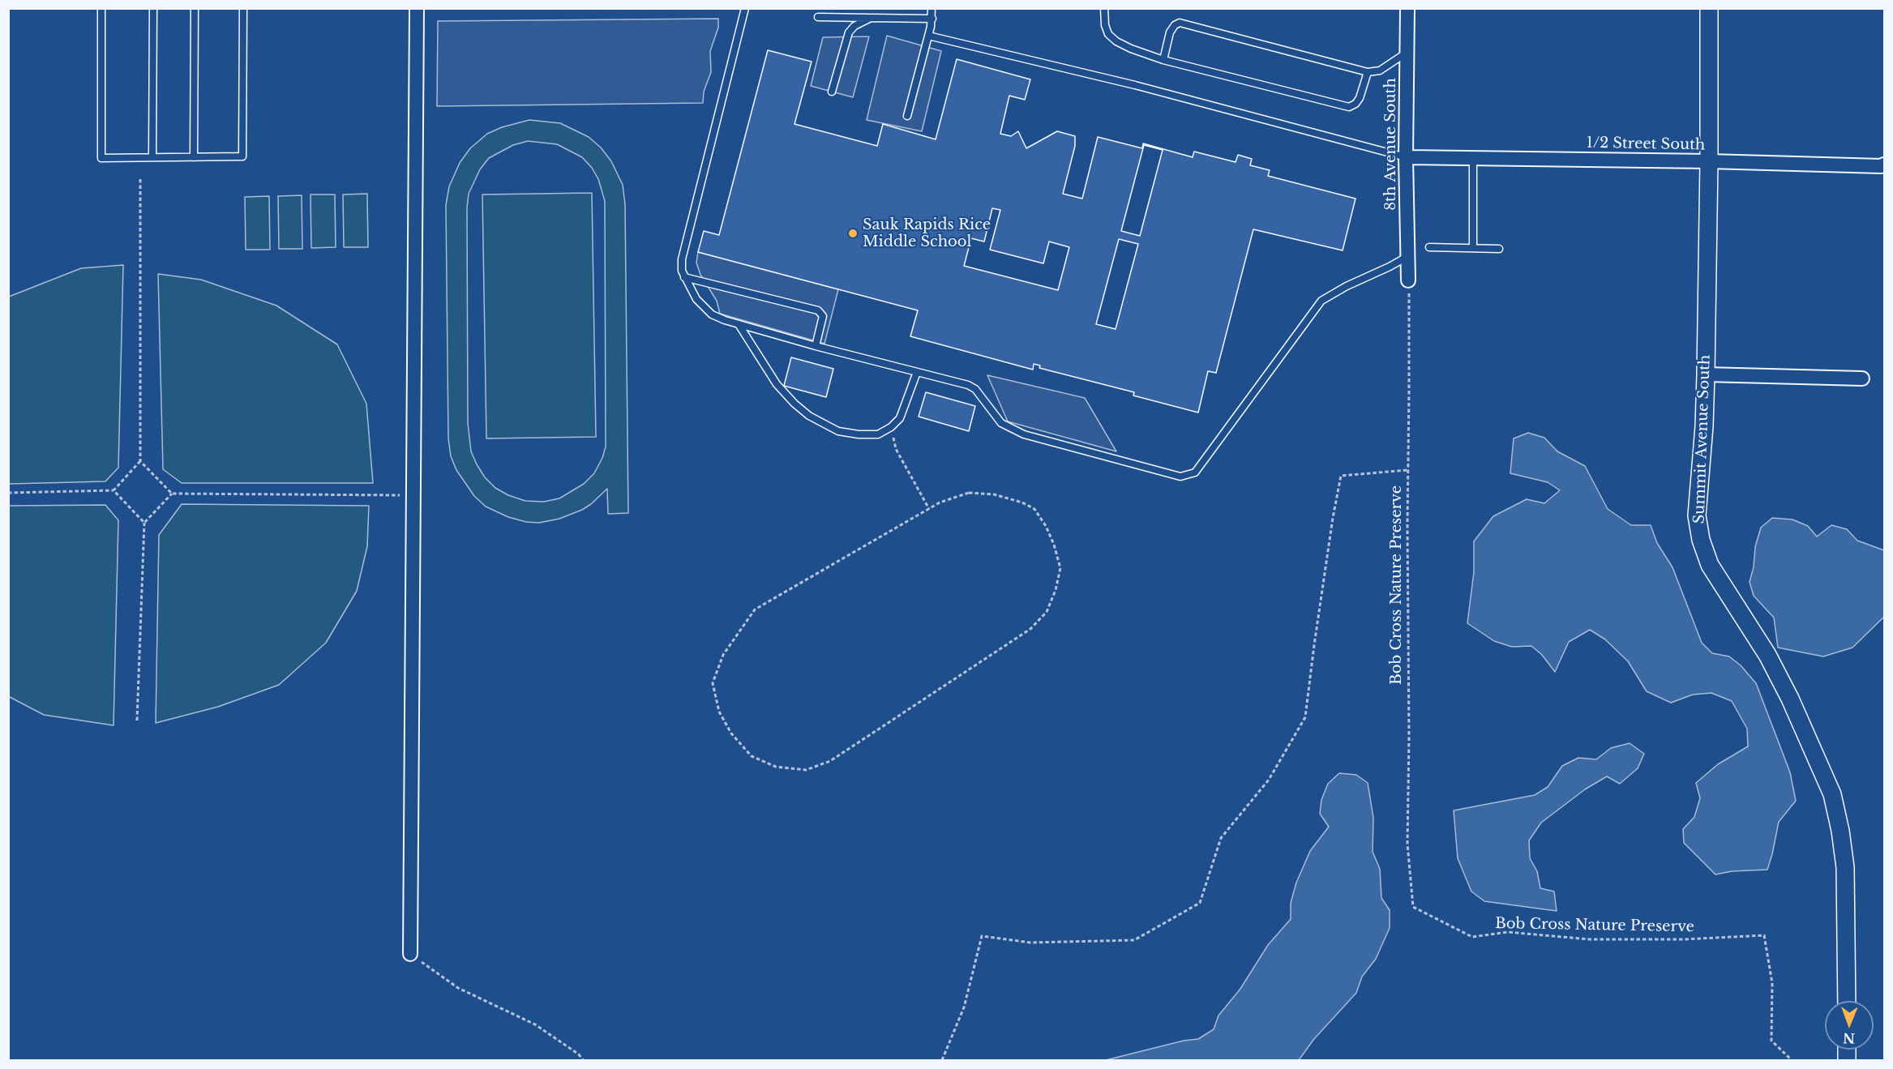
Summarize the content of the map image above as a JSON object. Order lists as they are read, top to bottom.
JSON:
{
  "streets": {
    "street": ["8th Avenue South", "1/2 Street South", "Summit Avenue South"],
    "path": ["Bob Cross Nature Preserve"]
  },
  "crossings": [
    ["8th Avenue South", "1/2 Street South"],
    ["8th Avenue South", "Bob Cross Nature Preserve"],
    ["1/2 Street South", "Summit Avenue South"]
  ],
  "places": ["Sauk Rapids Rice Middle School"],
  "north": "bottom"
}
